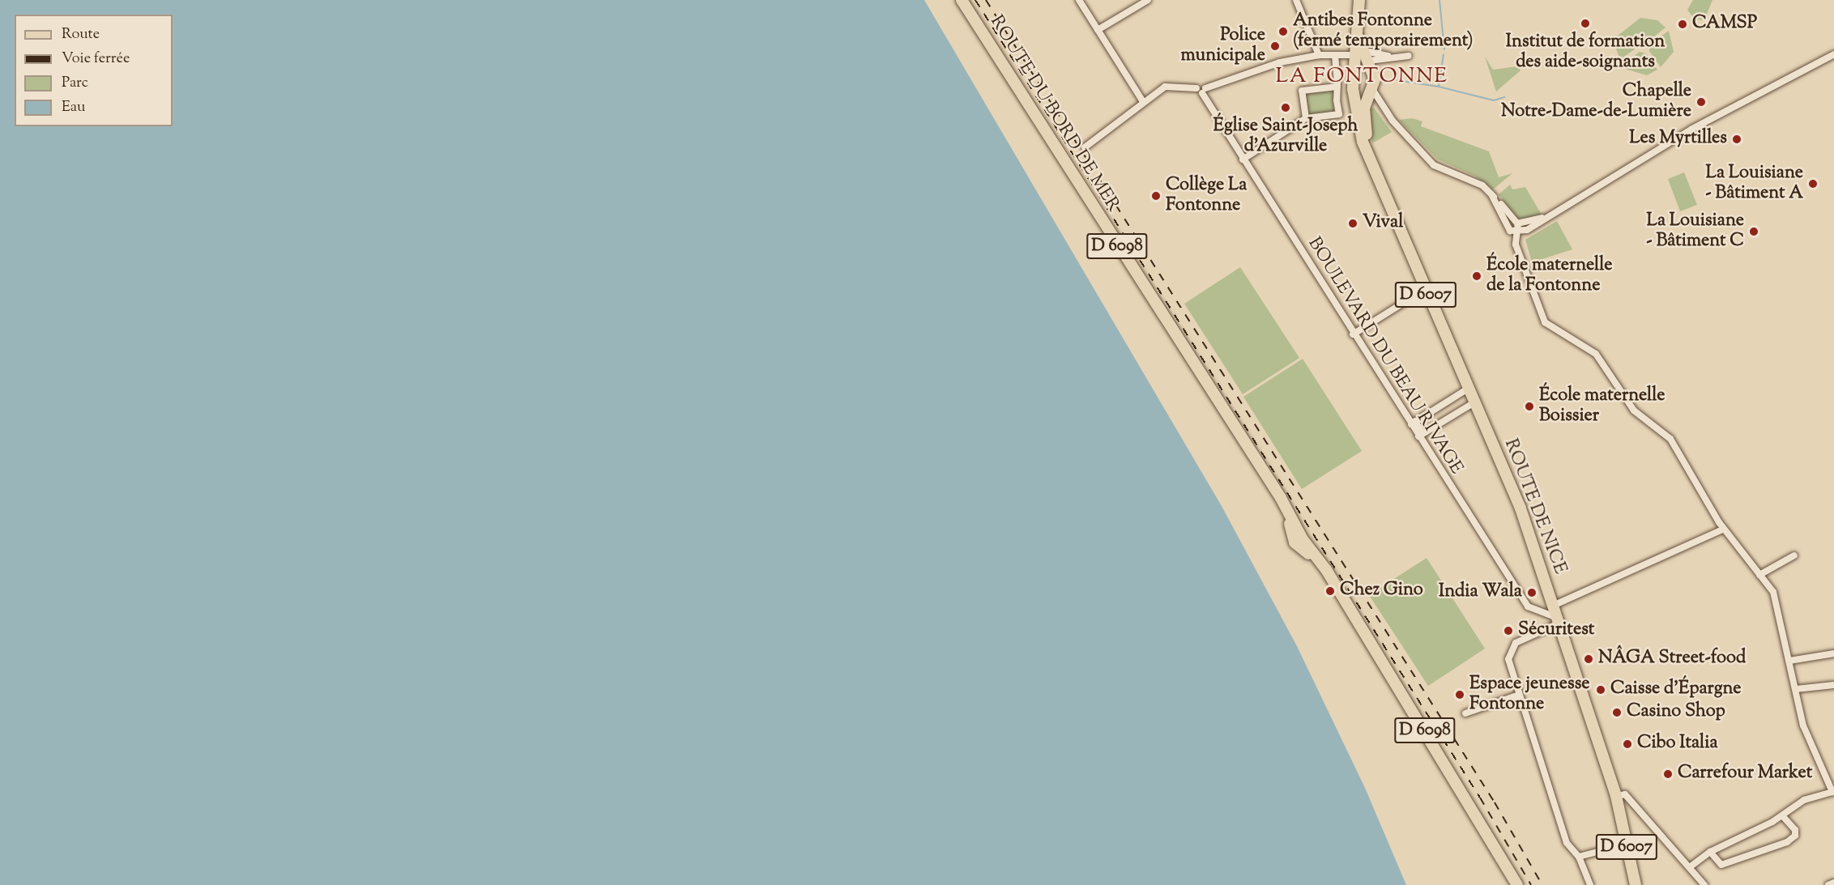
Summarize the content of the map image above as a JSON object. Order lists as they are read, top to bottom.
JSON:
{
  "streets": {
    "main road": [
      "ROUTE DU BORD DE MER",
      "D 6098",
      "D 6007",
      "ROUTE DE NICE"
    ],
    "street": ["BOULEVARD DU BEAU RIVAGE"]
  },
  "crossings": [
    ["D 6007", "ROUTE DE NICE"],
    ["BOULEVARD DU BEAU RIVAGE", "ROUTE DE NICE"]
  ],
  "districts": ["LA FONTONNE"],
  "places": [
    "Institut de formation des aide-soignants",
    "CAMSP",
    "Antibes Fontonne (fermé temporairement)",
    "Police municipale",
    "Chapelle Notre-Dame-de-Lumière",
    "Église Saint-Joseph d'Azurville",
    "Les Myrtilles",
    "La Louisiane - Bâtiment A",
    "Collège La Fontonne",
    "Vival",
    "La Louisiane - Bâtiment C",
    "École maternelle de la Fontonne",
    "École maternelle Boissier",
    "Chez Gino",
    "India Wala",
    "Sécuritest",
    "NÂGA Street-food",
    "Caisse d'Épargne",
    "Espace jeunesse Fontonne",
    "Casino Shop",
    "Cibo Italia",
    "Carrefour Market"
  ],
  "legend": [
    "Route",
    "Voie ferrée",
    "Parc",
    "Eau"
  ]
}
